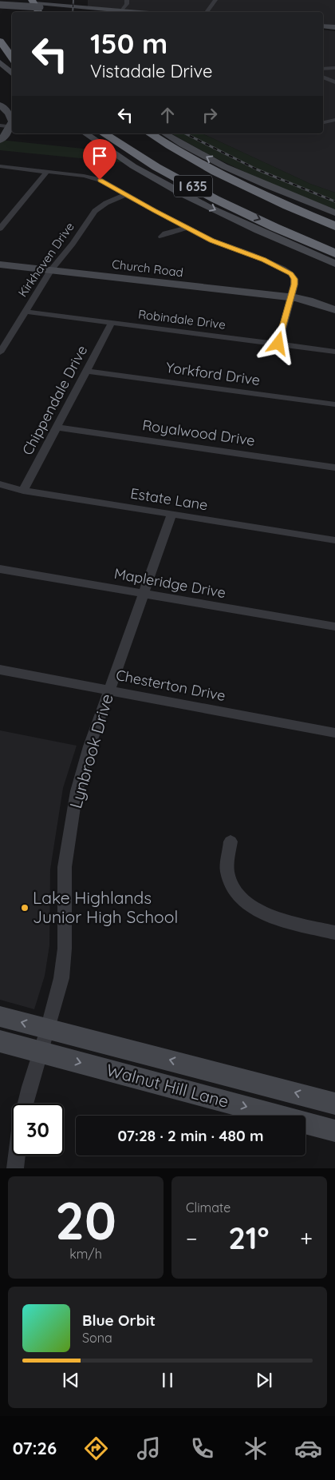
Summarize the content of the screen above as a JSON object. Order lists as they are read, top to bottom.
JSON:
{
  "streets": {
    "highway": ["I 635"],
    "main road": ["Church Road", "Walnut Hill Lane"],
    "street": [
      "Kirkhaven Drive",
      "Robindale Drive",
      "Yorkford Drive",
      "Chippendale Drive",
      "Royalwood Drive",
      "Estate Lane",
      "Mapleridge Drive",
      "Chesterton Drive",
      "Lynbrook Drive"
    ]
  },
  "crossings": [
    ["Kirkhaven Drive", "Church Road"],
    ["Kirkhaven Drive", "Robindale Drive"],
    ["Robindale Drive", "Chippendale Drive"],
    ["Yorkford Drive", "Chippendale Drive"],
    ["Chippendale Drive", "Royalwood Drive"],
    ["Chippendale Drive", "Estate Lane"],
    ["Estate Lane", "Lynbrook Drive"],
    ["Mapleridge Drive", "Lynbrook Drive"],
    ["Chesterton Drive", "Lynbrook Drive"],
    ["Lynbrook Drive", "Walnut Hill Lane"]
  ],
  "places": ["Lake Highlands Junior High School"],
  "page": {
    "turn": ["150 m", "Vistadale Drive"],
    "limit": "30",
    "trip": "07:28 · 2 min · 480 m",
    "tile": [
      ["20", "km/h"],
      "Climate"
    ],
    "heat": ["−", "21°", "+"],
    "song": ["Blue Orbit", "Sona"],
    "tabs": "07:26"
  }
}
